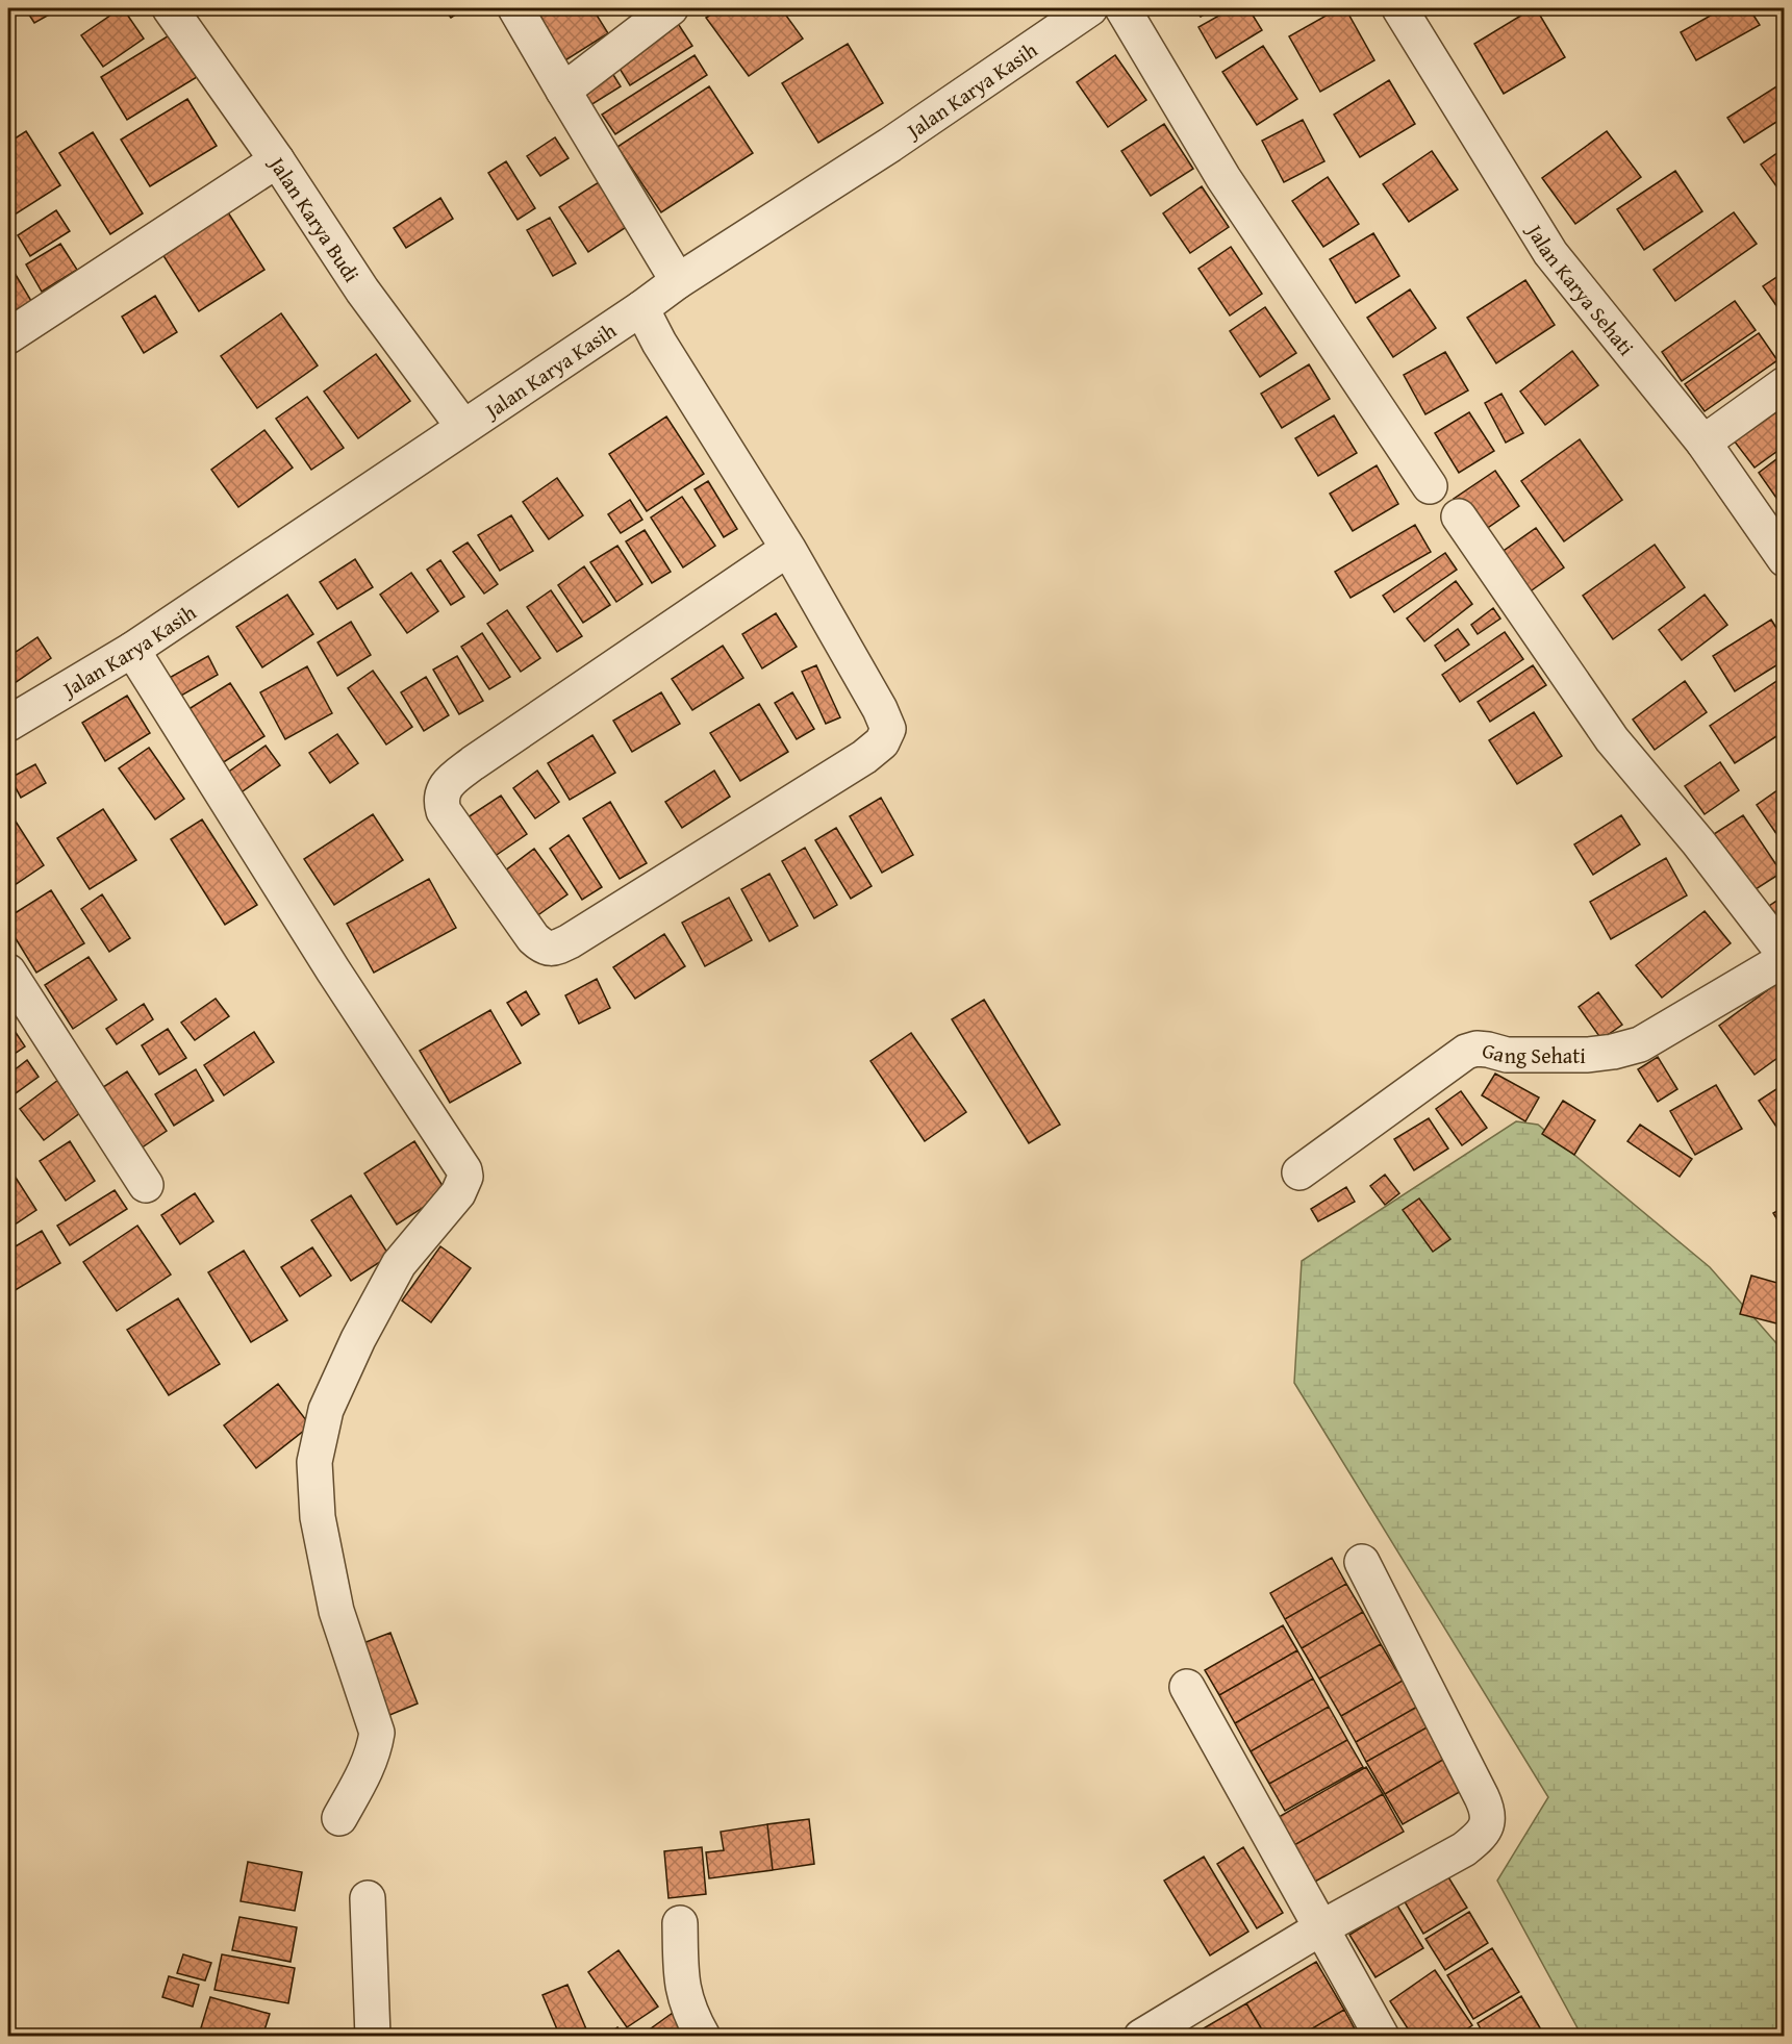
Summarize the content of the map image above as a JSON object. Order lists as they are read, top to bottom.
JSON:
{
  "streets": {
    "street": [
      "Jalan Karya Kasih",
      "Jalan Karya Budi",
      "Jalan Karya Sehati",
      "Gang Sehati"
    ]
  },
  "crossings": [
    ["Jalan Karya Kasih", "Jalan Karya Budi"]
  ]
}
